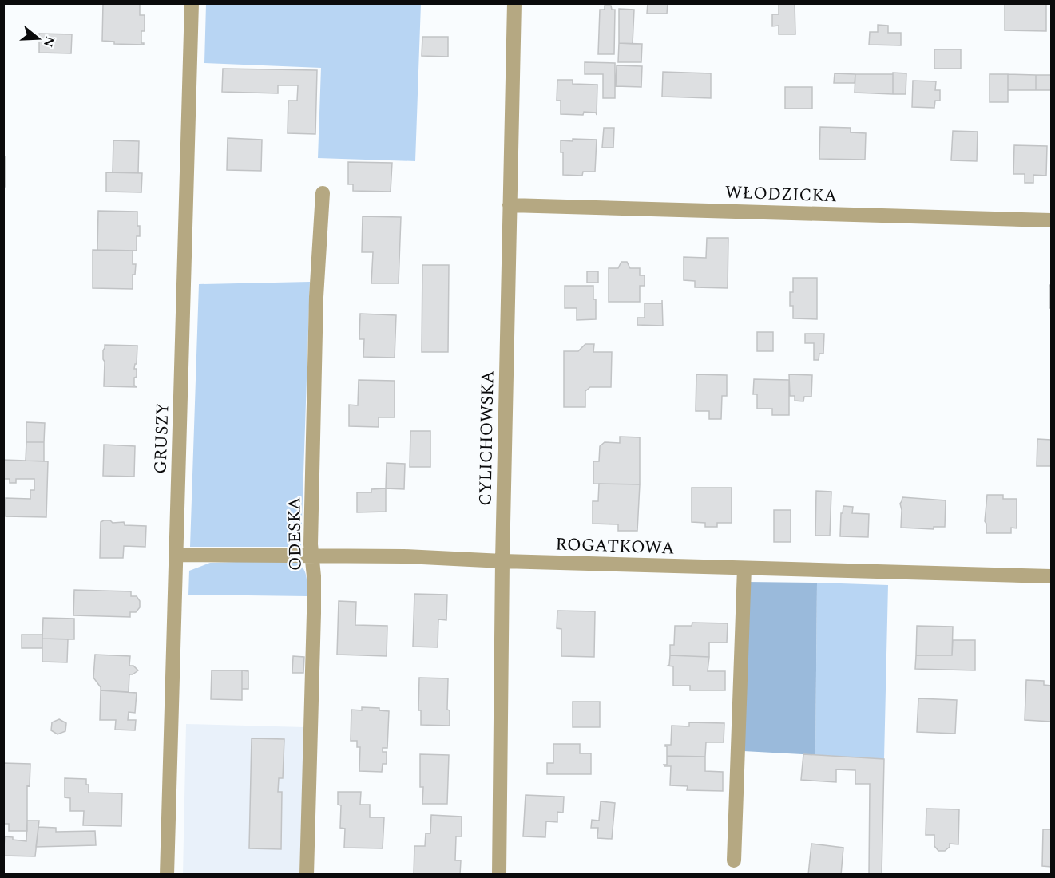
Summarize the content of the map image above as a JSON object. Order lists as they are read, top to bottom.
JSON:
{
  "streets": {
    "street": [
      "WŁODZICKA",
      "GRUSZY",
      "CYLICHOWSKA",
      "ODESKA",
      "ROGATKOWA"
    ]
  },
  "crossings": [
    ["WŁODZICKA", "CYLICHOWSKA"],
    ["GRUSZY", "ROGATKOWA"],
    ["CYLICHOWSKA", "ROGATKOWA"],
    ["ODESKA", "ROGATKOWA"]
  ],
  "north": "right"
}
